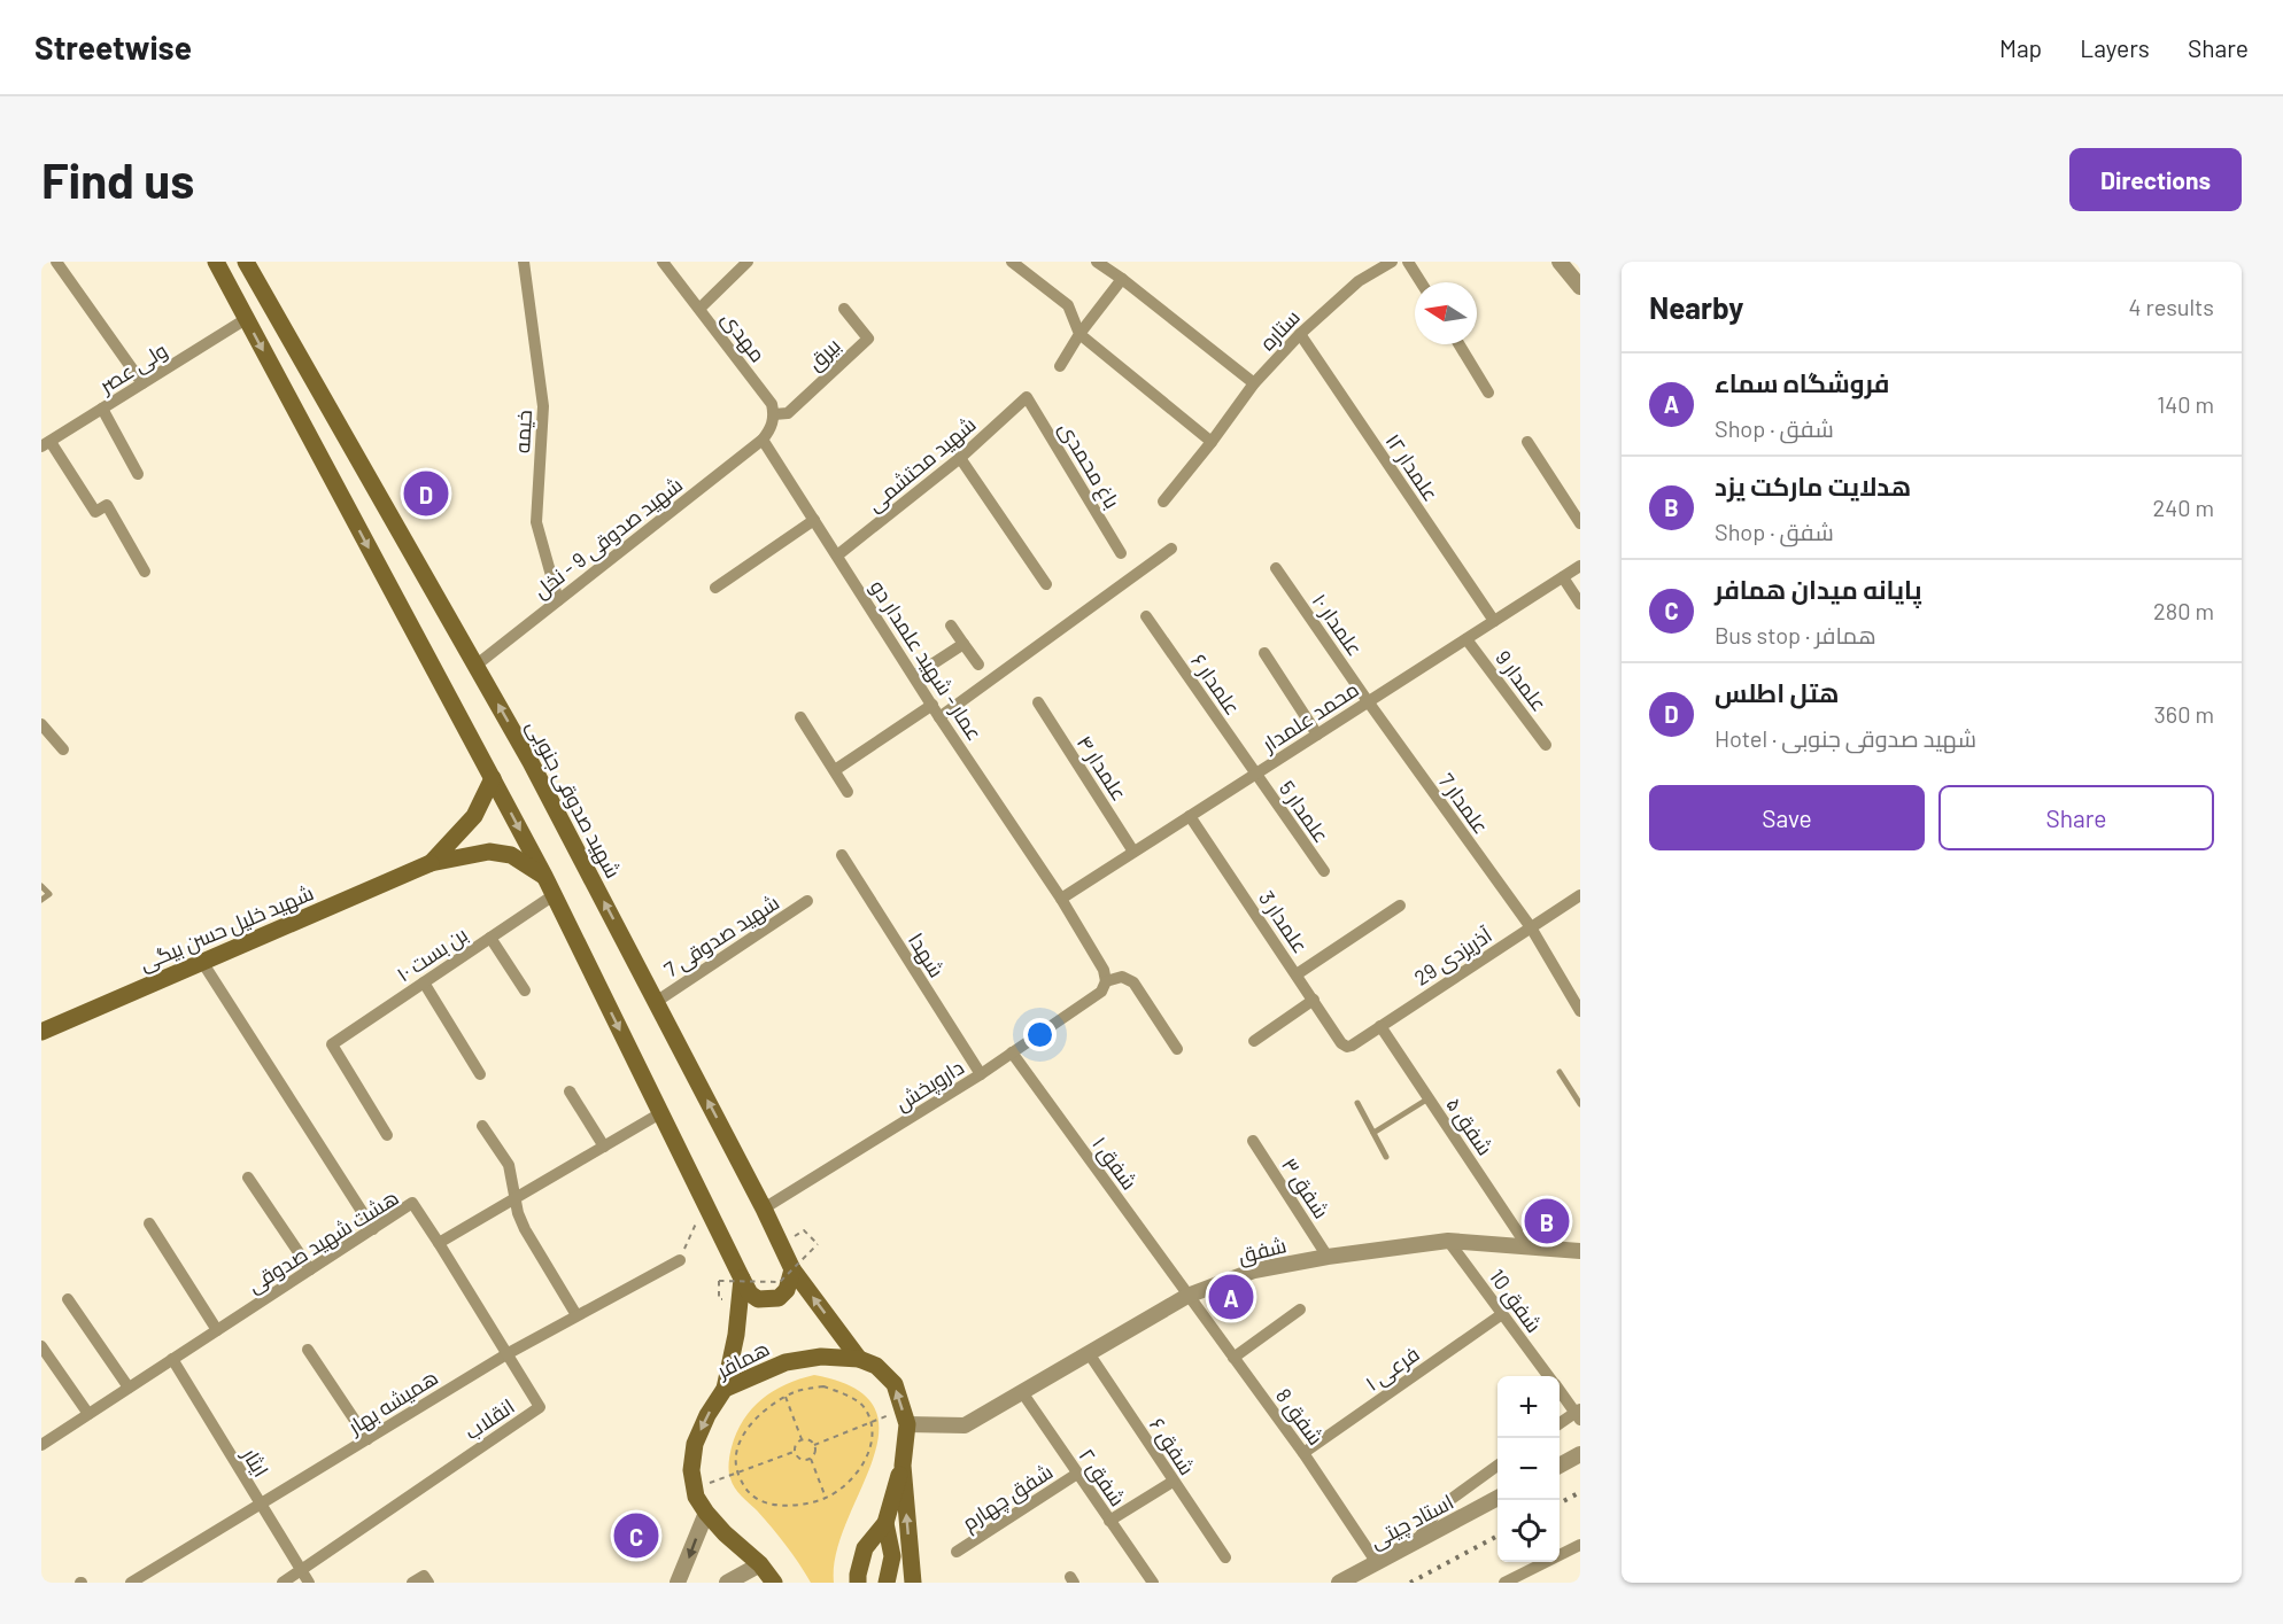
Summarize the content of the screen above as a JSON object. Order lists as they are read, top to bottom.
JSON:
{
  "streets": {
    "main road": ["شهید صدوقی جنوبی", "شهید خلیل حسن بیگی", "همافر"],
    "street": [
      "ستاره",
      "مهدی",
      "بیرق",
      "ولی عصر",
      "خیمه",
      "شهید محتشمی",
      "باغ محمدی",
      "علمدار ۱۲",
      "شهید صدوقی 9 - نخل",
      "علمدار ۱۰",
      "عمار - شهید علمدار دو",
      "علمدار 9",
      "علمدار ۶",
      "محمد علمدار",
      "علمدار ۴",
      "علمدار 7",
      "علمدار 5",
      "علمدار 3",
      "شهید صدوقی 7",
      "بن بست ۱۰",
      "شهدا",
      "آذریزدی 29",
      "داروپخش",
      "شفق ۵",
      "شفق ۱",
      "شفق ۳",
      "هشت شهید صدوقی",
      "شفق",
      "شفق 10",
      "فرعی ۱",
      "همیشه بهار",
      "شفق 8",
      "انقلاب",
      "شفق ۶",
      "ایثار",
      "شفق ۲",
      "شفق چهارم",
      "استاد چیتی"
    ]
  },
  "crossings": [
    ["ستاره", "علمدار ۱۲"],
    ["مهدی", "بیرق"],
    ["خیمه", "شهید صدوقی 9 - نخل"],
    ["شهید محتشمی", "باغ محمدی"],
    ["شهید محتشمی", "عمار - شهید علمدار دو"],
    ["علمدار ۱۲", "محمد علمدار"],
    ["شهید صدوقی 9 - نخل", "عمار - شهید علمدار دو"],
    ["شهید صدوقی 9 - نخل", "شهید صدوقی جنوبی"],
    ["علمدار ۱۰", "محمد علمدار"],
    ["علمدار ۱۰", "علمدار 7"],
    ["عمار - شهید علمدار دو", "محمد علمدار"],
    ["عمار - شهید علمدار دو", "داروپخش"],
    ["علمدار 9", "محمد علمدار"],
    ["علمدار ۶", "محمد علمدار"],
    ["علمدار ۶", "علمدار 5"],
    ["محمد علمدار", "علمدار ۴"],
    ["محمد علمدار", "علمدار 7"],
    ["محمد علمدار", "علمدار 5"],
    ["محمد علمدار", "علمدار 3"],
    ["شهید صدوقی جنوبی", "شهید صدوقی 7"],
    ["شهید صدوقی جنوبی", "داروپخش"],
    ["شهید صدوقی جنوبی", "همافر"],
    ["علمدار 7", "آذریزدی 29"],
    ["علمدار 3", "آذریزدی 29"],
    ["شهدا", "داروپخش"],
    ["آذریزدی 29", "شفق ۵"],
    ["داروپخش", "شفق ۱"],
    ["شفق ۵", "شفق"],
    ["شفق ۱", "شفق"],
    ["شفق ۱", "شفق 8"],
    ["شفق ۳", "شفق"],
    ["هشت شهید صدوقی", "انقلاب"],
    ["هشت شهید صدوقی", "ایثار"],
    ["شفق", "شفق 10"],
    ["شفق", "همافر"],
    ["شفق", "شفق 8"],
    ["شفق", "شفق ۶"],
    ["شفق", "شفق ۲"],
    ["شفق 10", "فرعی ۱"],
    ["فرعی ۱", "شفق 8"],
    ["همیشه بهار", "انقلاب"],
    ["همیشه بهار", "ایثار"],
    ["شفق 8", "استاد چیتی"],
    ["انقلاب", "ایثار"],
    ["شفق ۲", "شفق چهارم"]
  ],
  "north": "left",
  "page": {
    "header": "Streetwise",
    "nav": ["Map", "Layers", "Share"],
    "buttons": [
      "Directions",
      ["Save", "Share"]
    ],
    "title": "Find us",
    "heading": ["Nearby", "4 results"],
    "list": [
      {
        "mark": "A",
        "name": "فروشگاه سماء",
        "note": "Shop · شفق",
        "value": "140 m"
      },
      {
        "mark": "B",
        "name": "هدلایت مارکت یزد",
        "note": "Shop · شفق",
        "value": "240 m"
      },
      {
        "mark": "C",
        "name": "پایانه میدان همافر",
        "note": "Bus stop · همافر",
        "value": "280 m"
      },
      {
        "mark": "D",
        "name": "هتل اطلس",
        "note": "Hotel · شهید صدوقی جنوبی",
        "value": "360 m"
      }
    ],
    "pins": [
      "D",
      "B",
      "A",
      "C"
    ],
    "map_buttons": ["+", "−"]
  }
}
